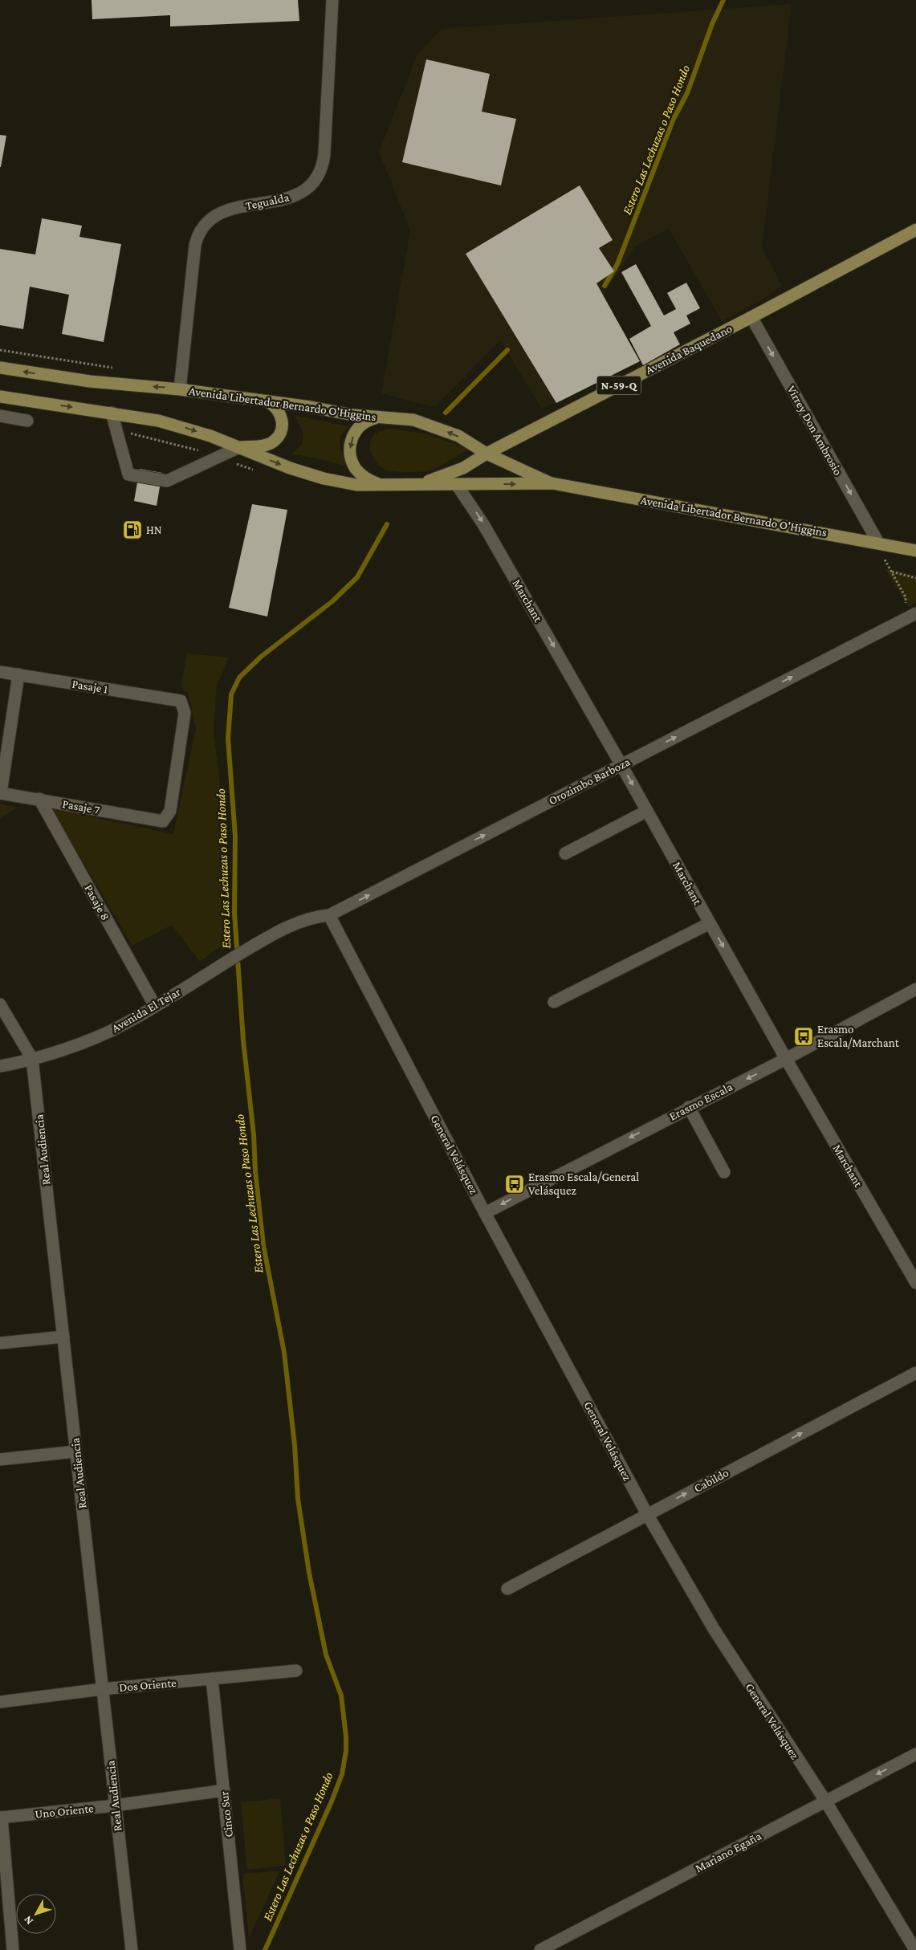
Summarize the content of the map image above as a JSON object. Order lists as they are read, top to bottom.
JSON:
{
  "streets": {
    "main road": ["Avenida Baquedano", "N-59-Q", "Avenida Libertador Bernardo O'Higgins"],
    "street": [
      "Tegualda",
      "Virrey Don Ambrosio",
      "Marchant",
      "Pasaje 1",
      "Orozimbo Barboza",
      "Pasaje 7",
      "Pasaje 8",
      "Avenida El Tejar",
      "Erasmo Escala",
      "Real Audiencia",
      "General Velásquez",
      "Cabildo",
      "Dos Oriente",
      "Uno Oriente",
      "Cinco Sur",
      "Mariano Egaña"
    ]
  },
  "crossings": [
    ["Tegualda", "Avenida Libertador Bernardo O'Higgins"],
    ["Avenida Baquedano", "Avenida Libertador Bernardo O'Higgins"],
    ["Avenida Baquedano", "Virrey Don Ambrosio"],
    ["Avenida Libertador Bernardo O'Higgins", "Virrey Don Ambrosio"],
    ["Avenida Libertador Bernardo O'Higgins", "Marchant"],
    ["Marchant", "Orozimbo Barboza"],
    ["Marchant", "Erasmo Escala"],
    ["Pasaje 1", "Pasaje 7"],
    ["Orozimbo Barboza", "Avenida El Tejar"],
    ["Orozimbo Barboza", "General Velásquez"],
    ["Pasaje 7", "Pasaje 8"],
    ["Pasaje 8", "Avenida El Tejar"],
    ["Avenida El Tejar", "Real Audiencia"],
    ["Erasmo Escala", "General Velásquez"],
    ["Real Audiencia", "Dos Oriente"],
    ["Real Audiencia", "Uno Oriente"],
    ["General Velásquez", "Cabildo"],
    ["General Velásquez", "Mariano Egaña"],
    ["Dos Oriente", "Cinco Sur"],
    ["Uno Oriente", "Cinco Sur"]
  ],
  "one_way": [
    "Virrey Don Ambrosio",
    "Marchant",
    "Orozimbo Barboza",
    "Erasmo Escala",
    "Cabildo"
  ],
  "water": ["Estero Las Lechuzas o Paso Hondo"],
  "places": {
    "fuel station": ["HN"],
    "bus stop": ["Erasmo Escala/Marchant", "Erasmo Escala/General Velásquez"]
  },
  "north": "bottom left"
}
